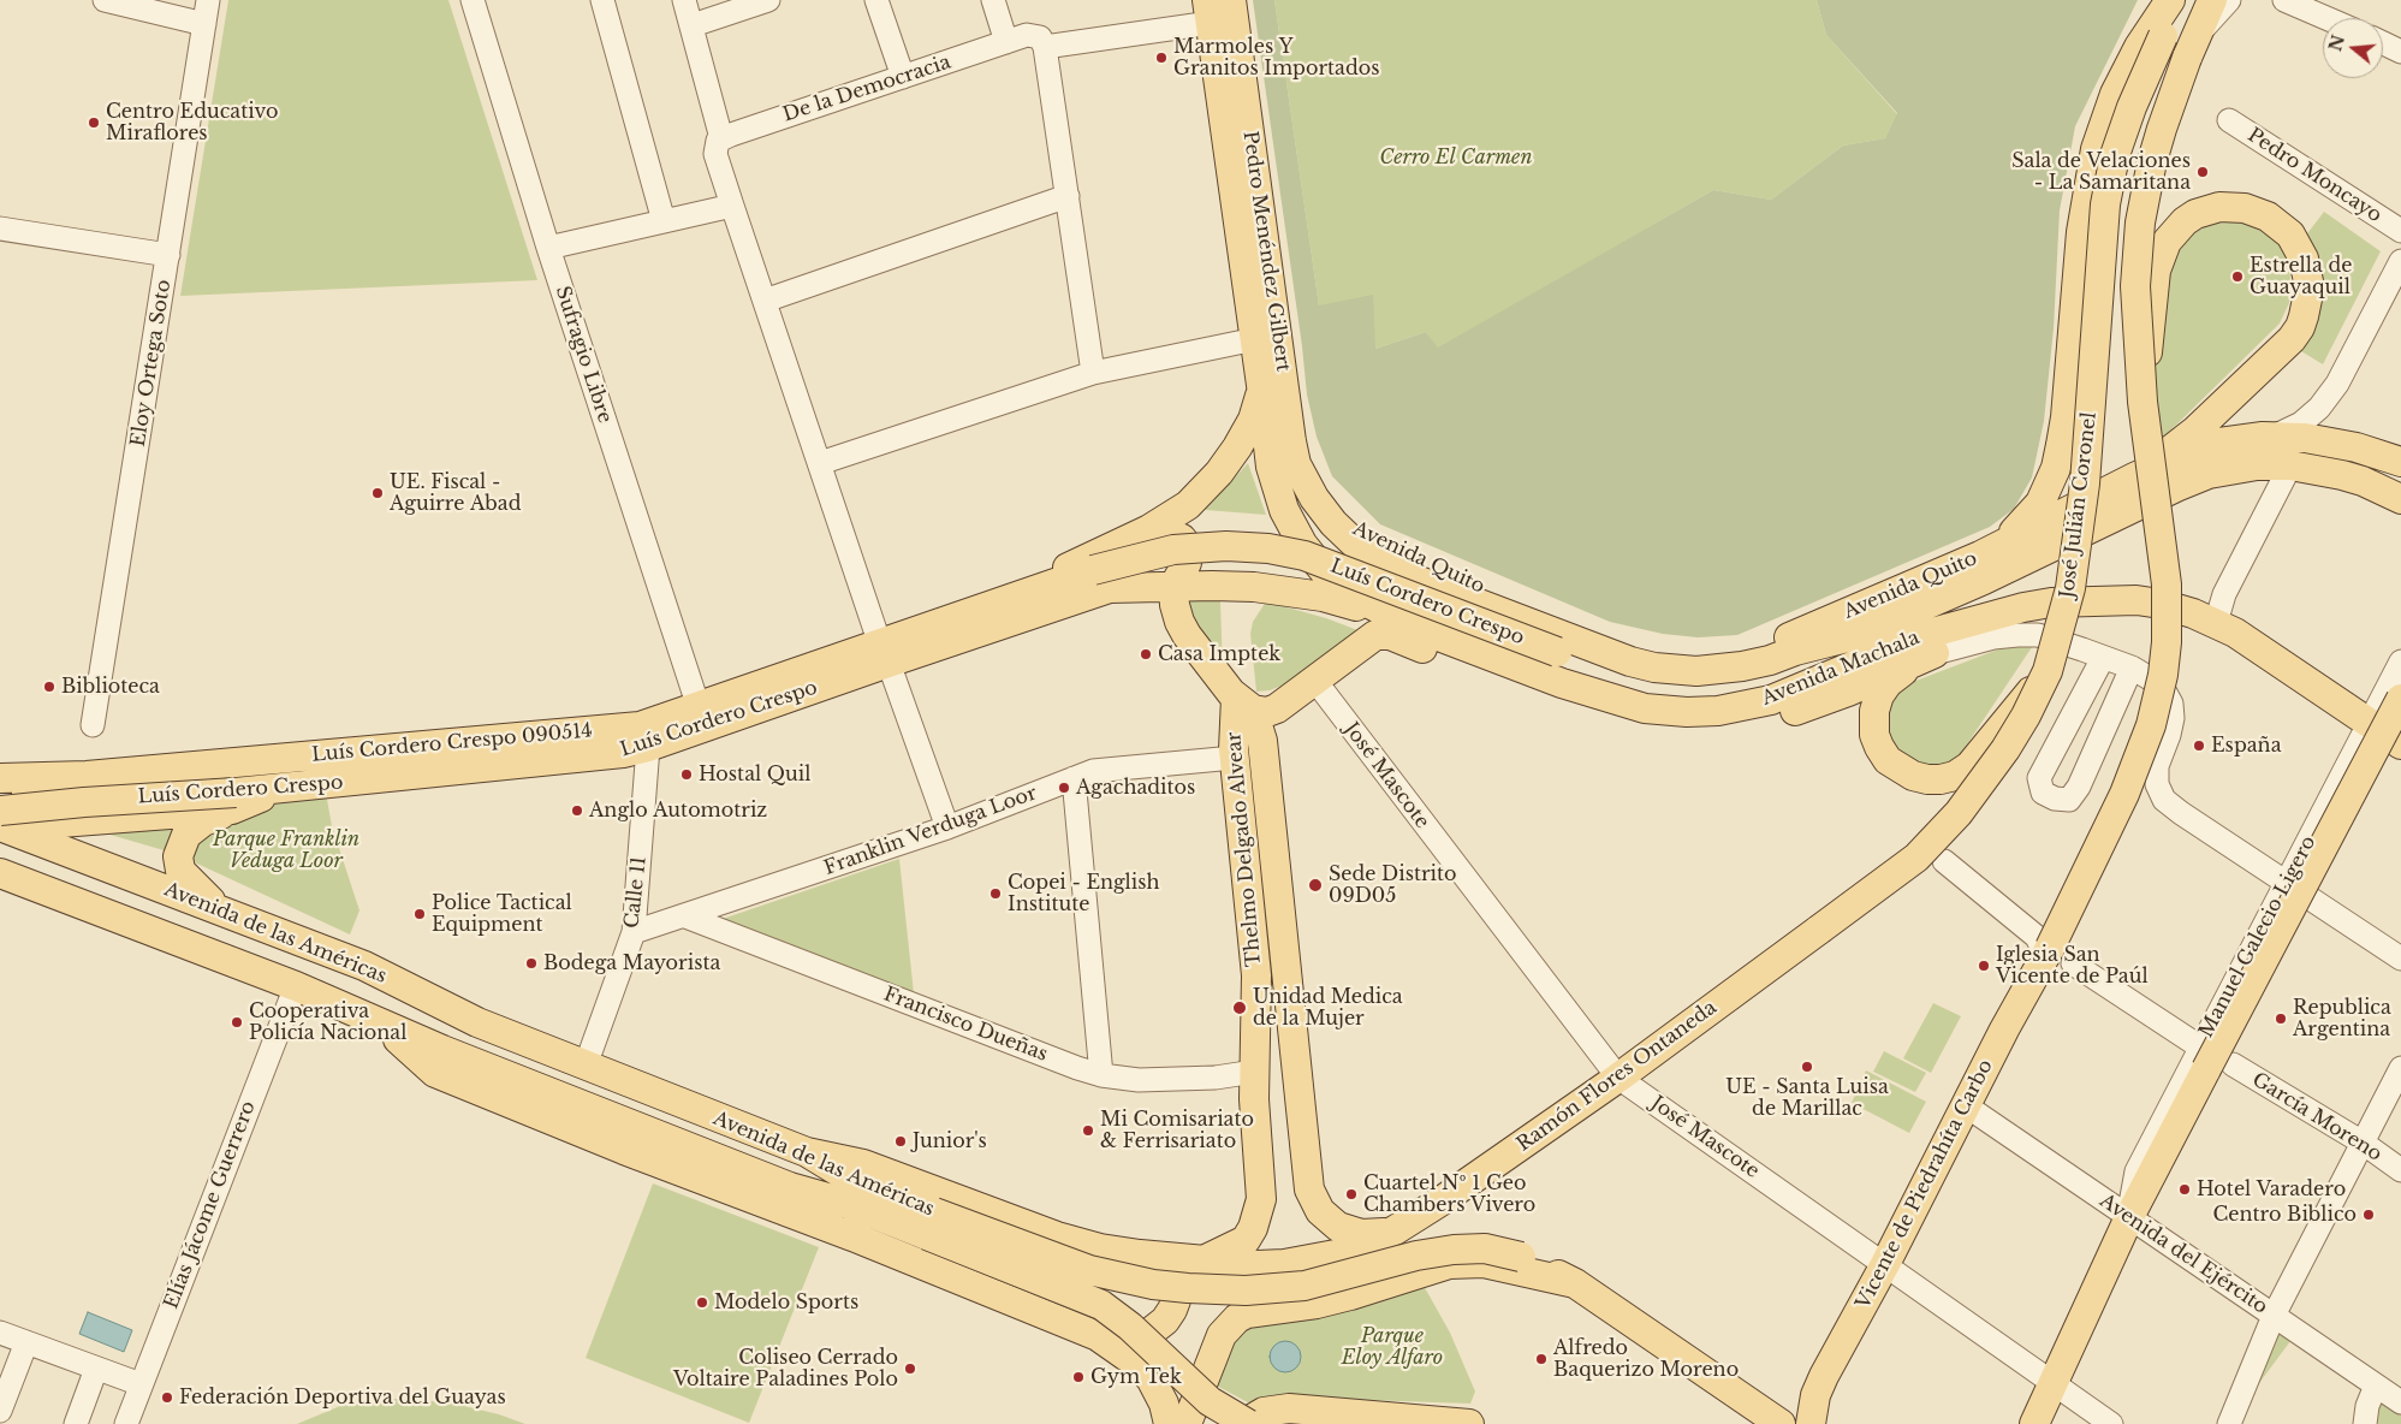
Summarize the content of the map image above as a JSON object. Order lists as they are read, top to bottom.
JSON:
{
  "streets": {
    "main road": [
      "Pedro Menéndez Gilbert",
      "José Julián Coronel",
      "Avenida Quito",
      "Luís Cordero Crespo",
      "Avenida Machala",
      "Luís Cordero Crespo 090514",
      "Thelmo Delgado Alvear",
      "Avenida de las Américas",
      "Manuel Galecio Ligero",
      "Ramón Flores Ontaneda",
      "Vicente de Piedrahíta Carbo"
    ],
    "street": [
      "De la Democracia",
      "Pedro Moncayo",
      "Sufragio Libre",
      "Eloy Ortega Soto",
      "José Mascote",
      "Franklin Verduga Loor",
      "Calle 11",
      "Francisco Dueñas",
      "García Moreno",
      "Elías Jácome Guerrero",
      "Avenida del Ejército"
    ]
  },
  "crossings": [
    ["Pedro Menéndez Gilbert", "Avenida Quito"],
    ["Pedro Menéndez Gilbert", "Avenida Machala"],
    ["Sufragio Libre", "Luís Cordero Crespo 090514"],
    ["José Julián Coronel", "Ramón Flores Ontaneda"],
    ["Avenida Quito", "Luís Cordero Crespo"],
    ["Luís Cordero Crespo", "Avenida Machala"],
    ["Luís Cordero Crespo", "Luís Cordero Crespo 090514"],
    ["Luís Cordero Crespo", "Calle 11"],
    ["Avenida Machala", "José Mascote"],
    ["Avenida Machala", "Thelmo Delgado Alvear"],
    ["Avenida Machala", "Manuel Galecio Ligero"],
    ["José Mascote", "Manuel Galecio Ligero"],
    ["José Mascote", "Ramón Flores Ontaneda"],
    ["José Mascote", "Vicente de Piedrahíta Carbo"],
    ["Franklin Verduga Loor", "Thelmo Delgado Alvear"],
    ["Franklin Verduga Loor", "Calle 11"],
    ["Franklin Verduga Loor", "Francisco Dueñas"],
    ["Thelmo Delgado Alvear", "Francisco Dueñas"],
    ["Thelmo Delgado Alvear", "Ramón Flores Ontaneda"],
    ["Calle 11", "Avenida de las Américas"],
    ["Avenida de las Américas", "Elías Jácome Guerrero"],
    ["Manuel Galecio Ligero", "García Moreno"],
    ["Manuel Galecio Ligero", "Avenida del Ejército"],
    ["García Moreno", "Vicente de Piedrahíta Carbo"],
    ["Vicente de Piedrahíta Carbo", "Avenida del Ejército"]
  ],
  "parks": ["Cerro El Carmen", "Parque Franklin Veduga Loor", "Parque Eloy Alfaro"],
  "places": [
    "Marmoles Y Granitos Importados",
    "Centro Educativo Miraflores",
    "Sala de Velaciones - La Samaritana",
    "Estrella de Guayaquil",
    "UE. Fiscal - Aguirre Abad",
    "Casa Imptek",
    "Biblioteca",
    "España",
    "Hostal Quil",
    "Agachaditos",
    "Anglo Automotriz",
    "Sede Distrito 09D05",
    "Copei - English Institute",
    "Police Tactical Equipment",
    "Bodega Mayorista",
    "Iglesia San Vicente de Paúl",
    "Unidad Medica de la Mujer",
    "Republica Argentina",
    "Cooperativa Policía Nacional",
    "UE - Santa Luisa de Marillac",
    "Mi Comisariato & Ferrisariato",
    "Junior's",
    "Hotel Varadero",
    "Cuartel Nº 1 Geo Chambers Vivero",
    "Centro Biblico",
    "Modelo Sports",
    "Alfredo Baquerizo Moreno",
    "Coliseo Cerrado Voltaire Paladines Polo",
    "Gym Tek",
    "Federación Deportiva del Guayas"
  ],
  "north": "left"
}
